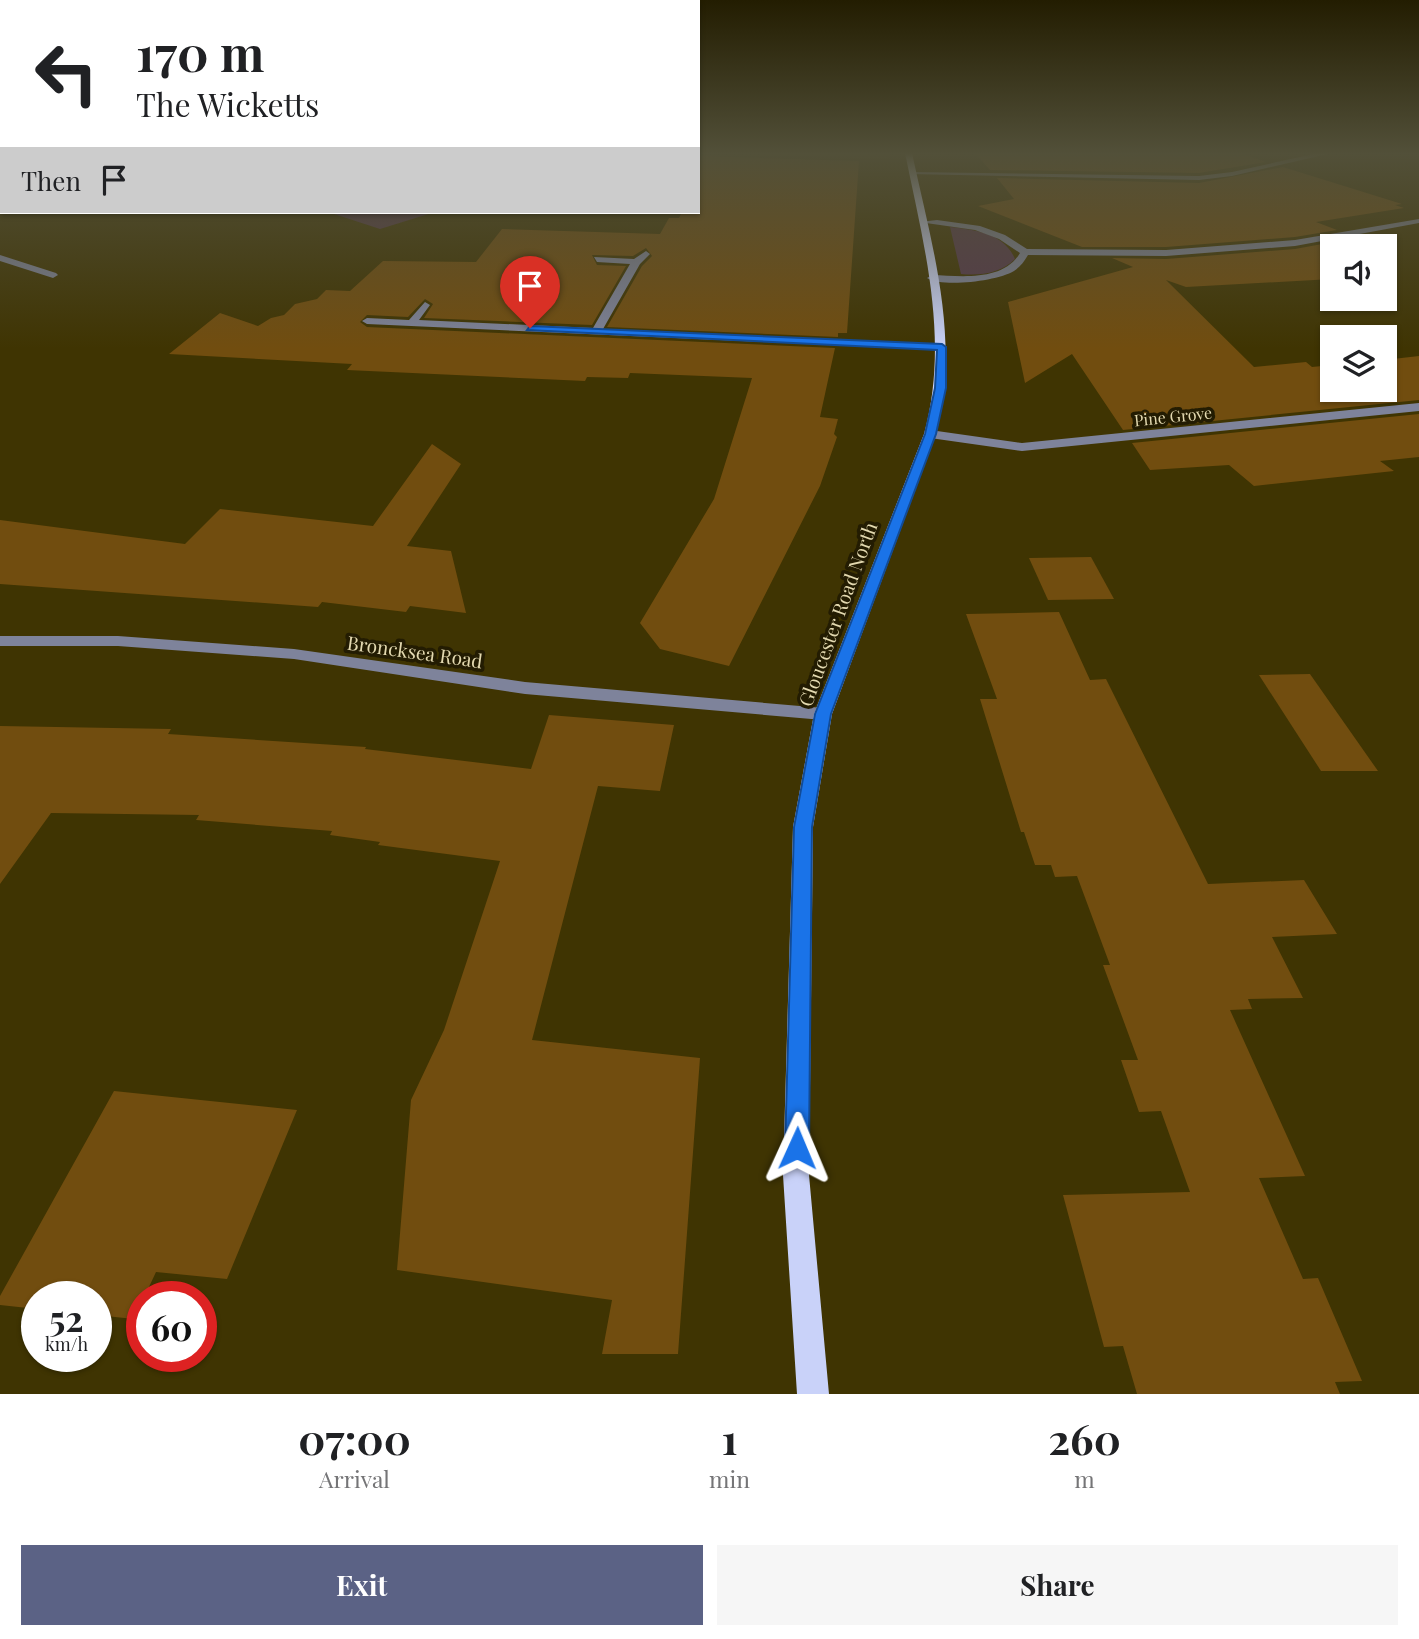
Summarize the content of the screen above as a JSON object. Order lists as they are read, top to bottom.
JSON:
{
  "streets": {
    "main road": ["Gloucester Road North"],
    "street": ["Pine Grove", "Broncksea Road"]
  },
  "crossings": [
    ["Pine Grove", "Gloucester Road North"],
    ["Gloucester Road North", "Broncksea Road"]
  ],
  "page": {
    "turn": ["170 m", "The Wicketts"],
    "then": "Then",
    "speed": "52 km/h",
    "limit": "60",
    "eta": [
      "07:00",
      "Arrival",
      "1",
      "min",
      "260",
      "m"
    ],
    "buttons": ["Exit", "Share"]
  }
}
